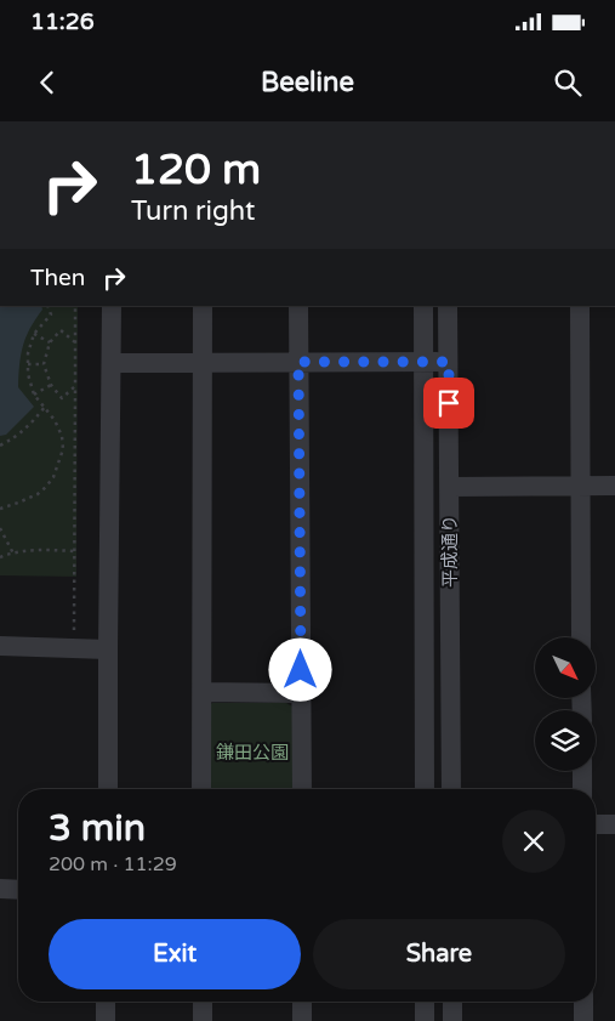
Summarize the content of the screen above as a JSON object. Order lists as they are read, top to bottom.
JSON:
{
  "streets": {
    "street": ["平成通り"]
  },
  "parks": ["鎌田公園"],
  "north": "bottom right",
  "page": {
    "status": "11:26",
    "header": "Beeline",
    "turn": ["120 m", "Turn right"],
    "then": "Then",
    "heading": ["3 min", "200 m · 11:29"],
    "buttons": ["Exit", "Share"]
  }
}
